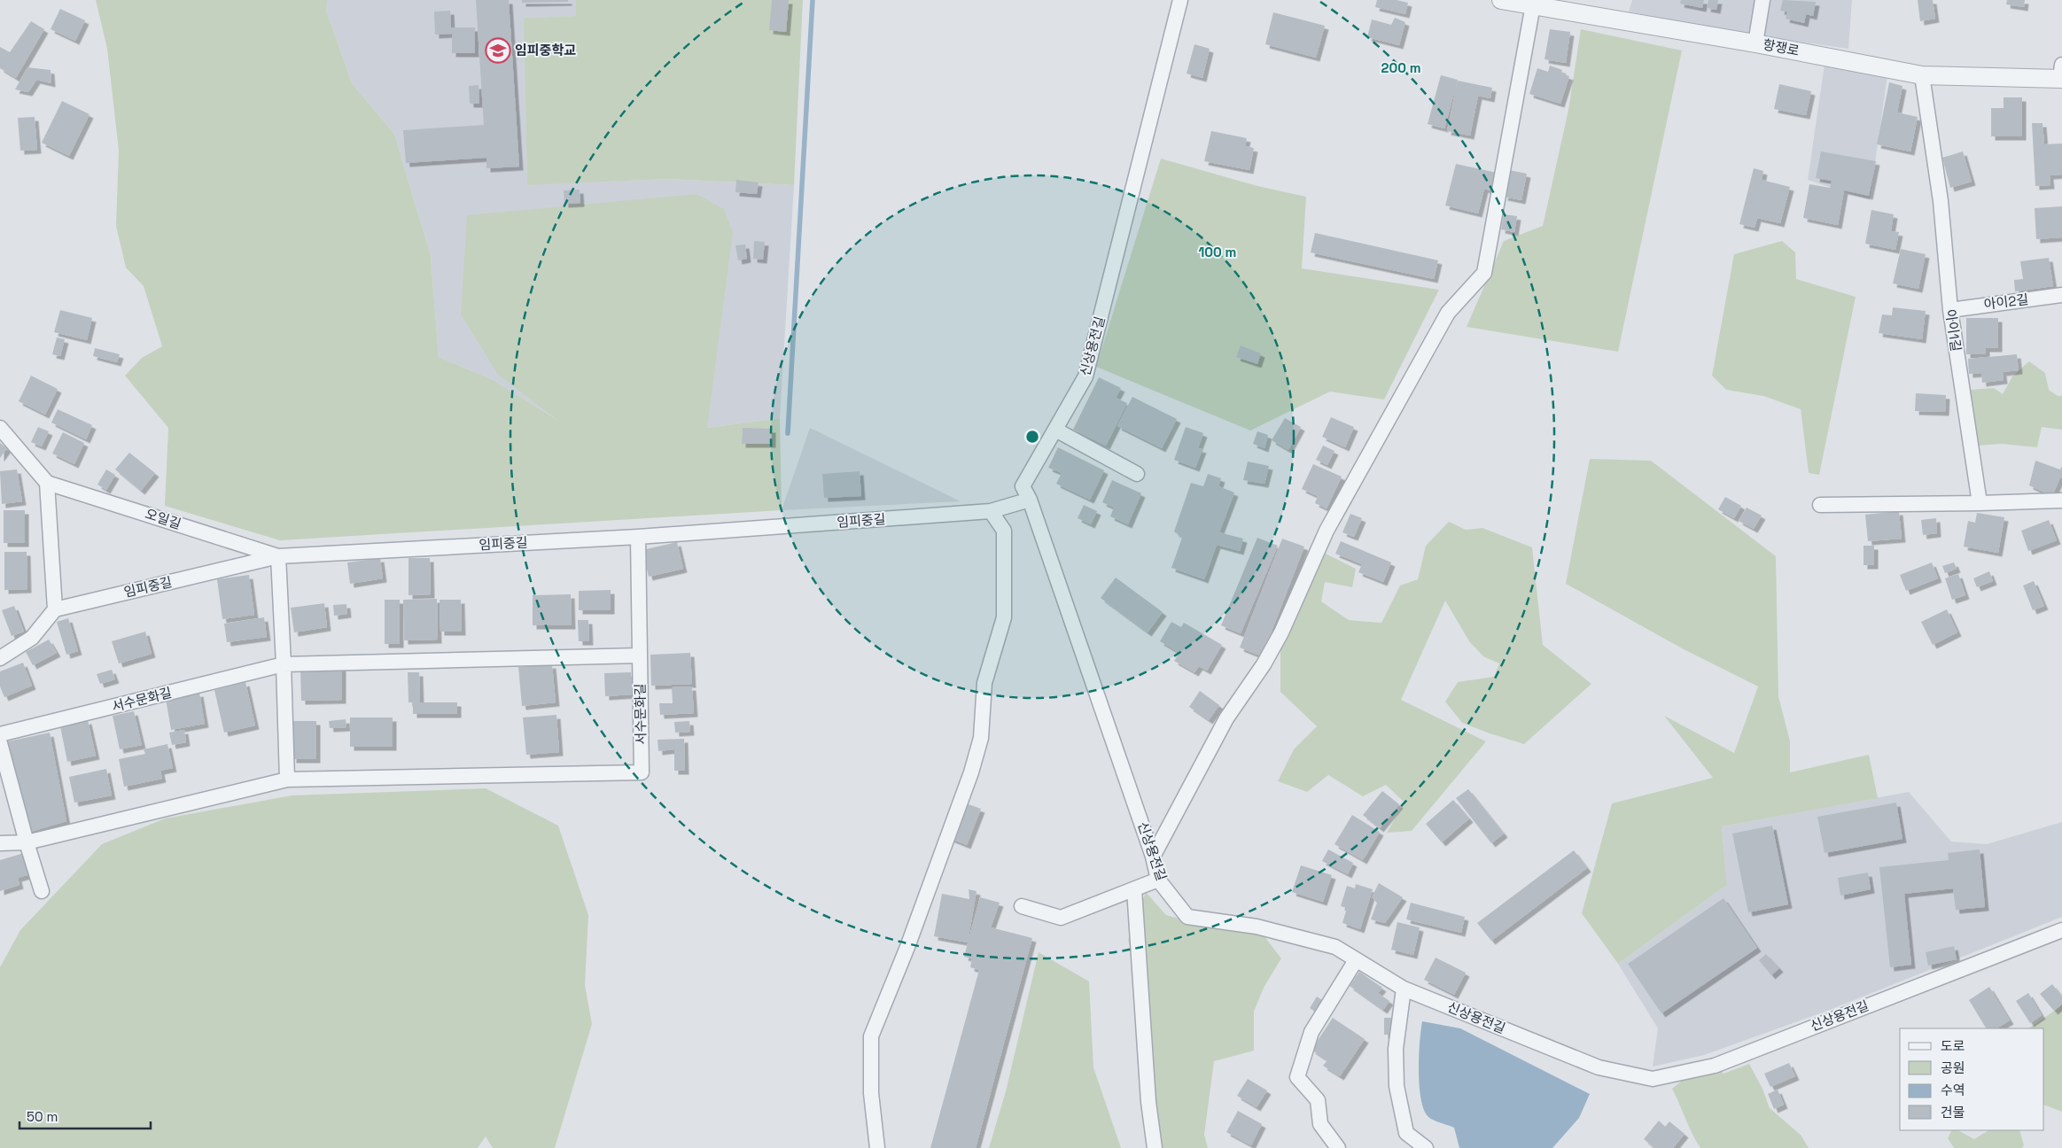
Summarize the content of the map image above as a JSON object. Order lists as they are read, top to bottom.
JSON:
{
  "streets": {
    "street": [
      "항쟁로",
      "아이2길",
      "아이1길",
      "신상용전길",
      "오일길",
      "임피중길",
      "서수문화길"
    ]
  },
  "crossings": [
    ["항쟁로", "아이1길"],
    ["아이2길", "아이1길"],
    ["신상용전길", "임피중길"],
    ["오일길", "임피중길"]
  ],
  "places": {
    "school or university": ["임피중학교"]
  },
  "legend": [
    "도로",
    "공원",
    "수역",
    "건물"
  ],
  "scale_bar": "50 m",
  "rings": ["200 m", "100 m"]
}
